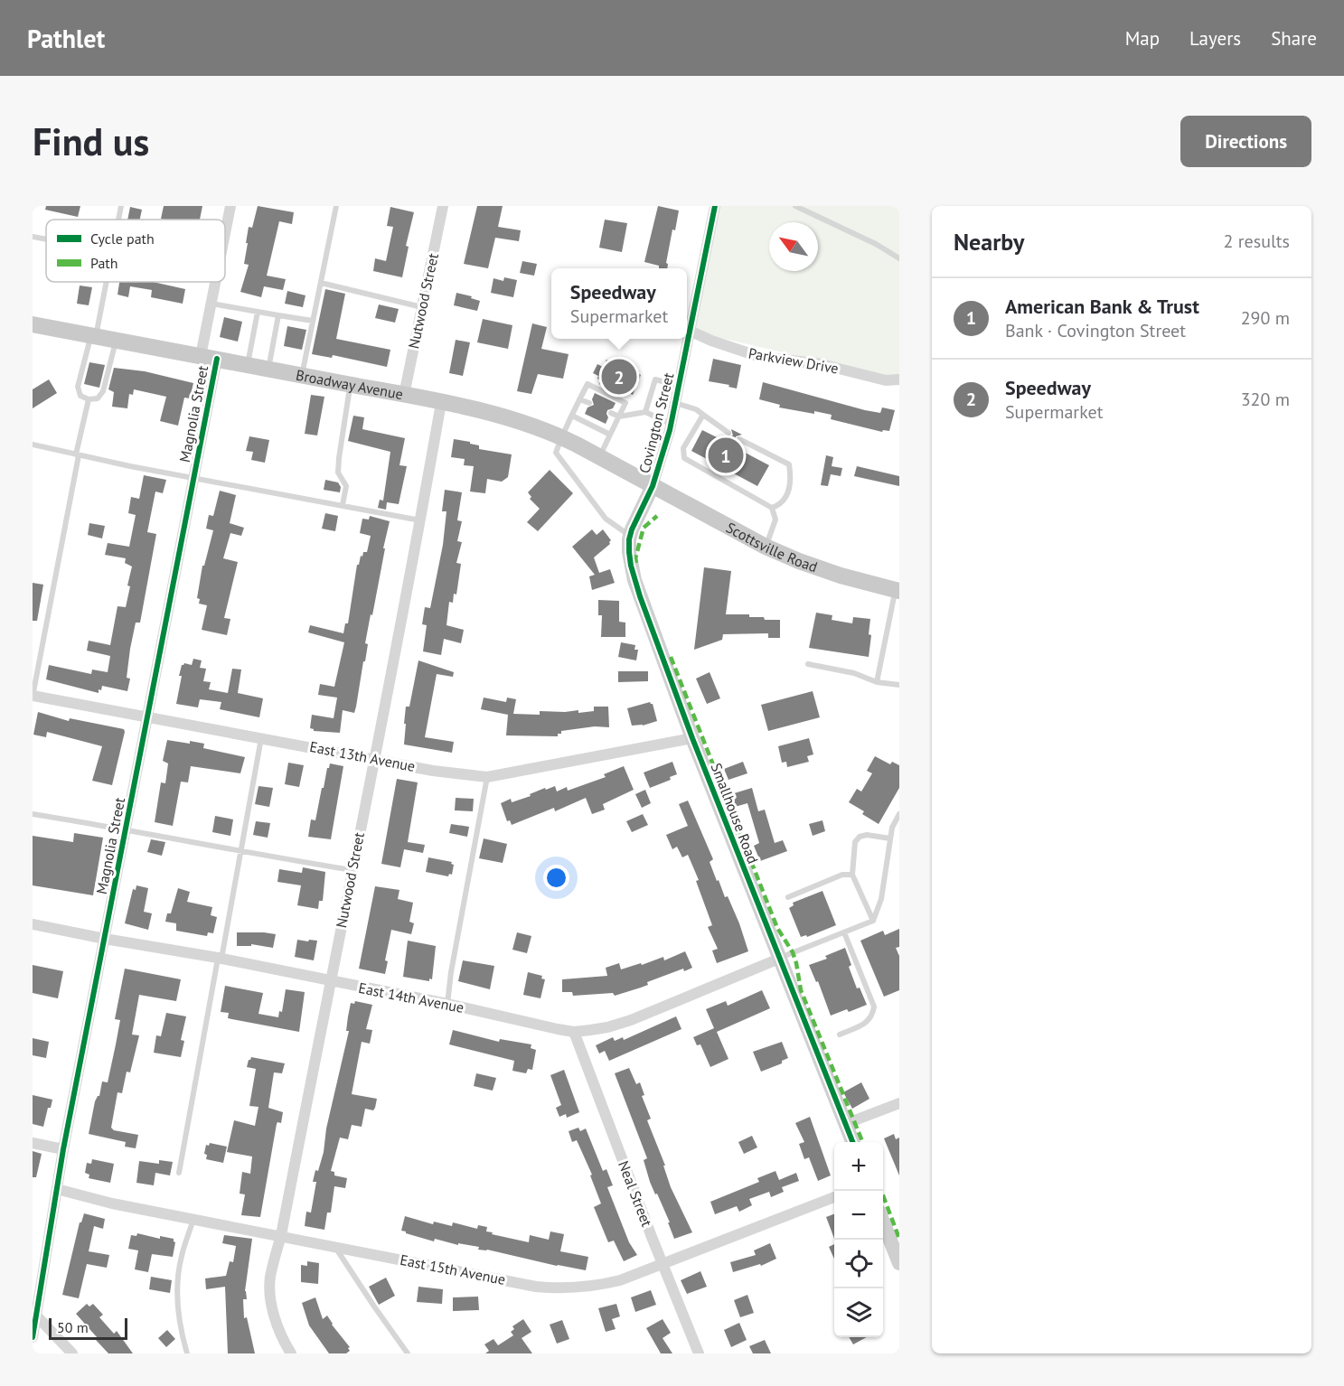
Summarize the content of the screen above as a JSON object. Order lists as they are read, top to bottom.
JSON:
{
  "streets": {
    "main road": ["Broadway Avenue", "Scottsville Road"],
    "street": [
      "Nutwood Street",
      "Parkview Drive",
      "Magnolia Street",
      "Covington Street",
      "East 13th Avenue",
      "Smallhouse Road",
      "East 14th Avenue",
      "Neal Street",
      "East 15th Avenue"
    ]
  },
  "crossings": [
    ["Nutwood Street", "Broadway Avenue"],
    ["Nutwood Street", "East 13th Avenue"],
    ["Nutwood Street", "East 14th Avenue"],
    ["Nutwood Street", "East 15th Avenue"],
    ["Parkview Drive", "Covington Street"],
    ["Broadway Avenue", "Magnolia Street"],
    ["Broadway Avenue", "Covington Street"],
    ["Broadway Avenue", "Scottsville Road"],
    ["Broadway Avenue", "Smallhouse Road"],
    ["Magnolia Street", "East 13th Avenue"],
    ["Magnolia Street", "East 14th Avenue"],
    ["Magnolia Street", "East 15th Avenue"],
    ["Covington Street", "Scottsville Road"],
    ["Covington Street", "Smallhouse Road"],
    ["Scottsville Road", "Smallhouse Road"],
    ["East 13th Avenue", "Smallhouse Road"],
    ["Smallhouse Road", "East 14th Avenue"],
    ["East 14th Avenue", "Neal Street"],
    ["Neal Street", "East 15th Avenue"]
  ],
  "legend": ["Cycle path", "Path"],
  "scale_bar": "50 m",
  "north": "top left",
  "page": {
    "header": "Pathlet",
    "nav": ["Map", "Layers", "Share"],
    "buttons": "Directions",
    "title": "Find us",
    "heading": ["Nearby", "2 results"],
    "popup": ["Speedway", "Supermarket"],
    "list": [
      {
        "mark": "1",
        "name": "American Bank & Trust",
        "note": "Bank · Covington Street",
        "value": "290 m"
      },
      {
        "mark": "2",
        "name": "Speedway",
        "note": "Supermarket",
        "value": "320 m"
      }
    ],
    "pins": ["2", "1"],
    "map_buttons": ["+", "−"],
    "scale": "50 m"
  }
}
